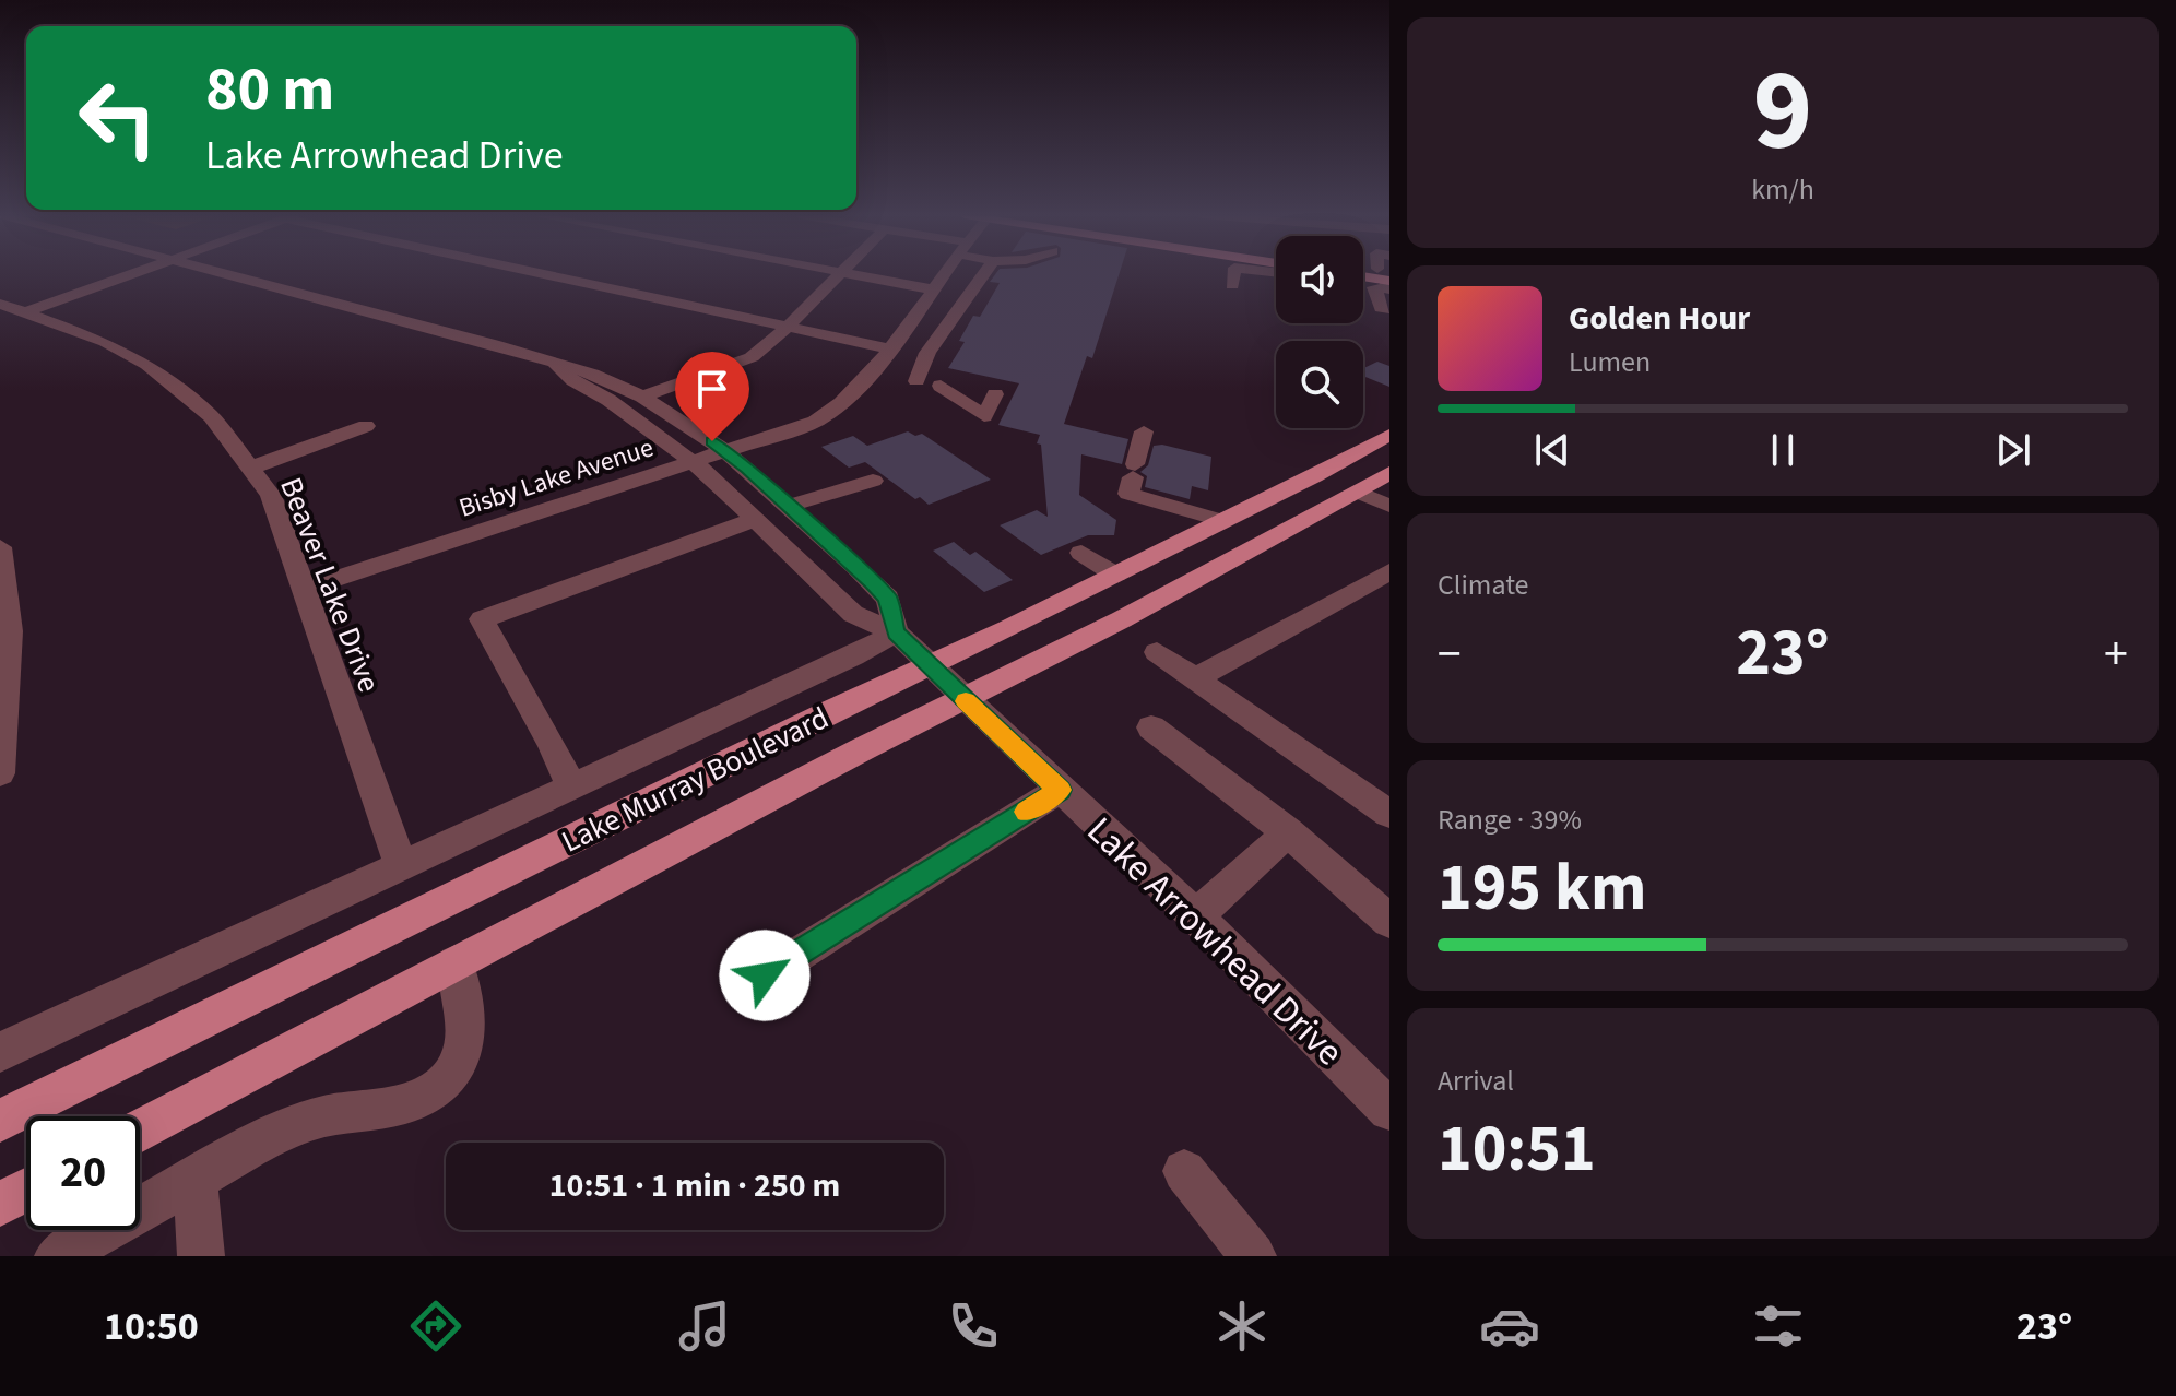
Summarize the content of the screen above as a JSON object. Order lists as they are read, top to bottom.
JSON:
{
  "streets": {
    "main road": ["Lake Murray Boulevard"],
    "street": ["Bisby Lake Avenue", "Beaver Lake Drive", "Lake Arrowhead Drive"]
  },
  "crossings": [
    ["Bisby Lake Avenue", "Beaver Lake Drive"],
    ["Beaver Lake Drive", "Lake Murray Boulevard"],
    ["Lake Murray Boulevard", "Lake Arrowhead Drive"]
  ],
  "page": {
    "tile": [
      ["9", "km/h"],
      "Climate",
      ["Range · 39%", "195 km"],
      ["Arrival", "10:51"]
    ],
    "turn": ["80 m", "Lake Arrowhead Drive"],
    "song": ["Golden Hour", "Lumen"],
    "heat": ["−", "23°", "+"],
    "limit": "20",
    "trip": "10:51 · 1 min · 250 m",
    "tabs": ["10:50", "23°"]
  }
}
